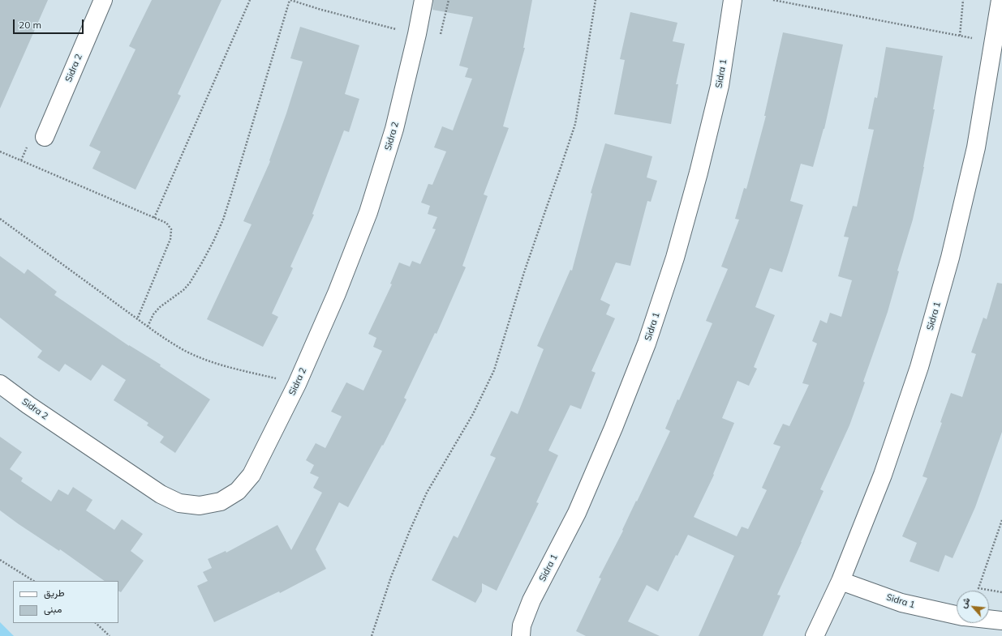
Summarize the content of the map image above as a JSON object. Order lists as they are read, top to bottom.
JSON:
{
  "streets": {
    "street": ["Sidra 2", "Sidra 1"]
  },
  "legend": ["طريق", "مبنى"],
  "scale_bar": "20 m",
  "north": "top left"
}
